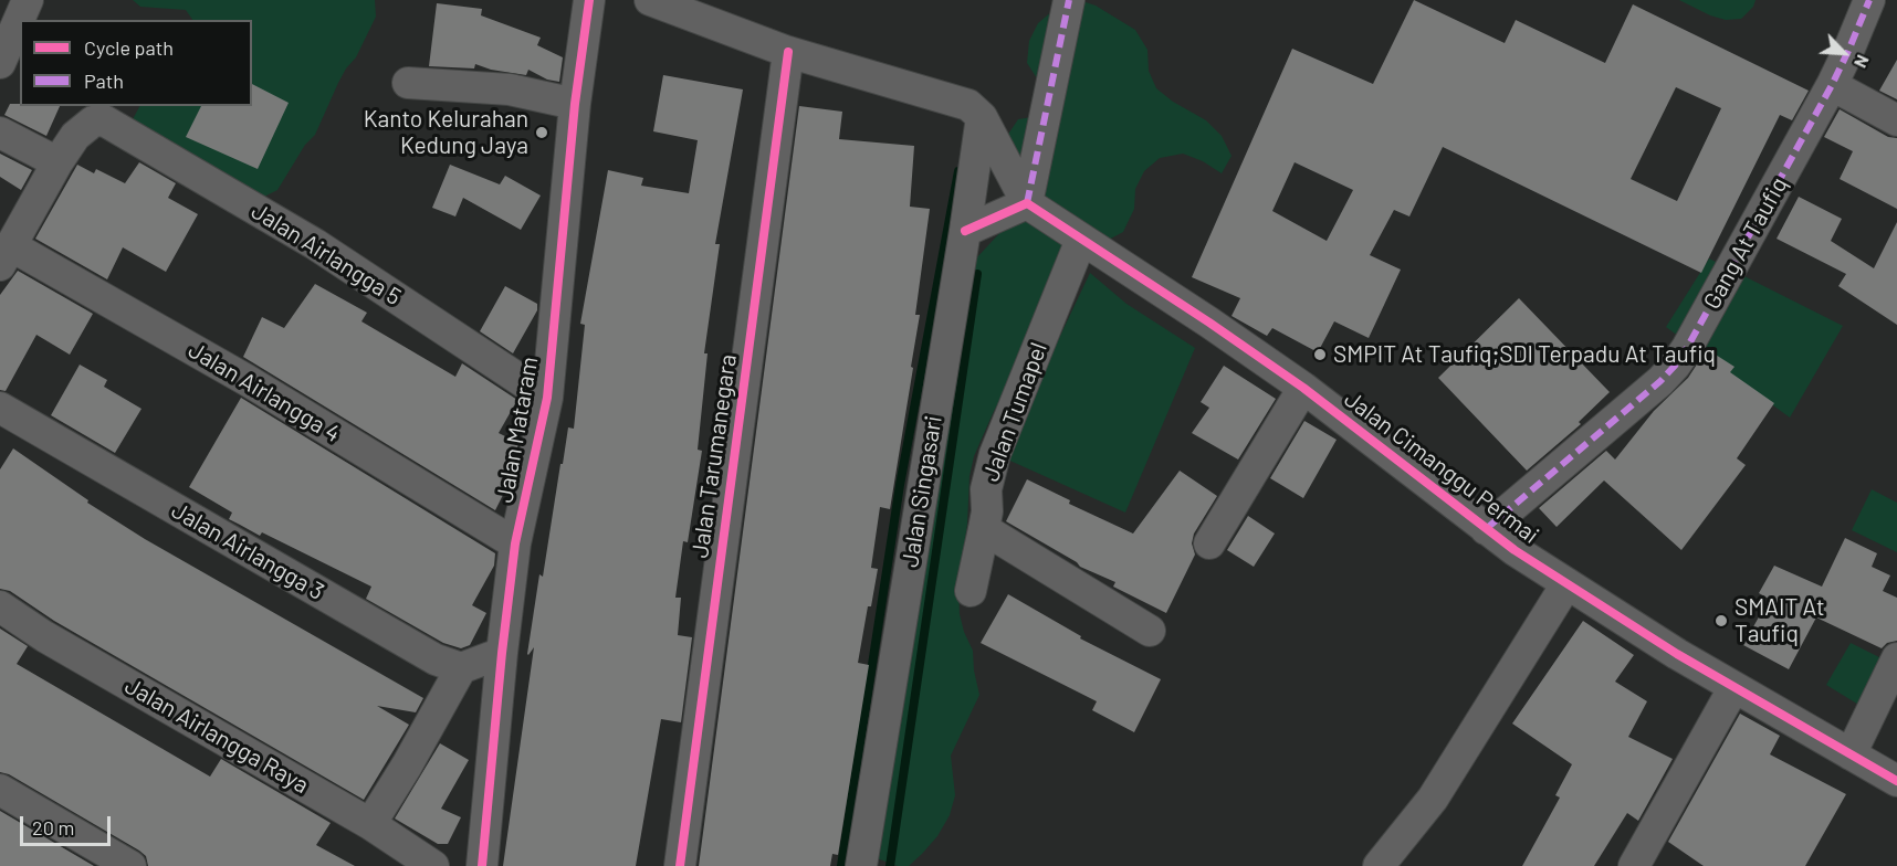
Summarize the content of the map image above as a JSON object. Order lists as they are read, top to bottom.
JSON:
{
  "streets": {
    "street": [
      "Gang At Taufiq",
      "Jalan Airlangga 5",
      "Jalan Airlangga 4",
      "Jalan Tumapel",
      "Jalan Mataram",
      "Jalan Tarumanegara",
      "Jalan Cimanggu Permai",
      "Jalan Singasari",
      "Jalan Airlangga 3",
      "Jalan Airlangga Raya"
    ]
  },
  "crossings": [
    ["Gang At Taufiq", "Jalan Cimanggu Permai"],
    ["Jalan Airlangga 5", "Jalan Mataram"],
    ["Jalan Airlangga 4", "Jalan Mataram"],
    ["Jalan Tumapel", "Jalan Cimanggu Permai"],
    ["Jalan Cimanggu Permai", "Jalan Singasari"]
  ],
  "places": ["Kanto Kelurahan Kedung Jaya", "SMPIT At Taufiq;SDI Terpadu At Taufiq", "SMAIT At Taufiq"],
  "legend": ["Cycle path", "Path"],
  "scale_bar": "20 m",
  "north": "bottom right"
}
